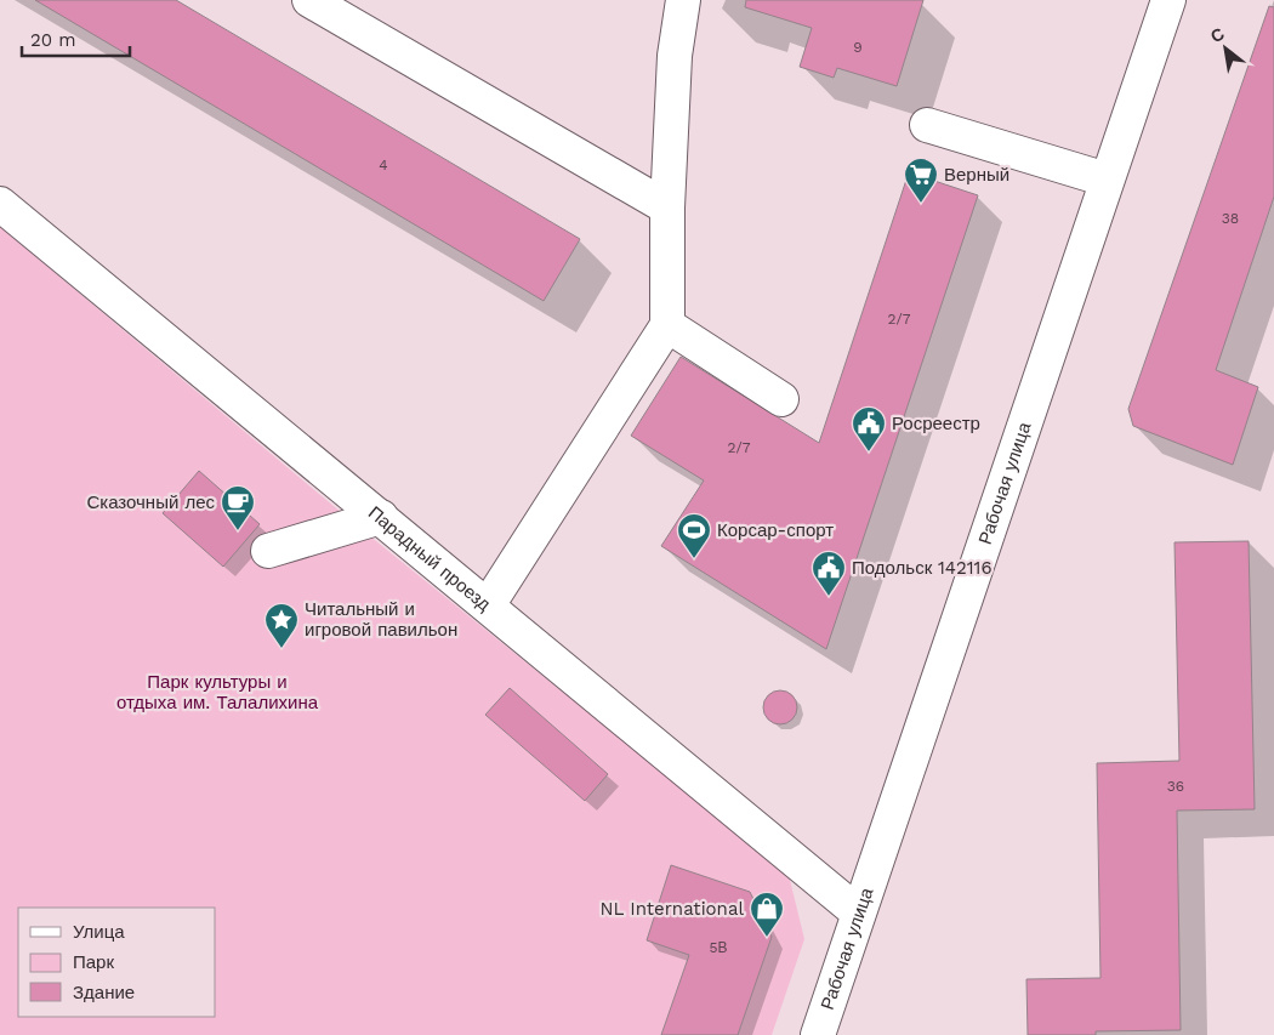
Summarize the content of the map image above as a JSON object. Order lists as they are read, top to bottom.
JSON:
{
  "streets": {
    "street": ["Рабочая улица", "Парадный проезд"]
  },
  "crossings": [
    ["Рабочая улица", "Парадный проезд"]
  ],
  "parks": ["Парк культуры и отдыха им. Талалихина"],
  "places": {
    "supermarket": ["Верный"],
    "public building": ["Росреестр", "Подольск 142116"],
    "cafe": ["Сказочный лес"],
    "sports": ["Корсар-спорт"],
    "place": ["Читальный и игровой павильон"],
    "shop": ["NL International"]
  },
  "house_numbers": [
    "9",
    "4",
    "38",
    "2/7",
    "2/7",
    "36",
    "5В"
  ],
  "legend": ["Улица", "Парк", "Здание"],
  "scale_bar": "20 m",
  "north": "top left"
}
